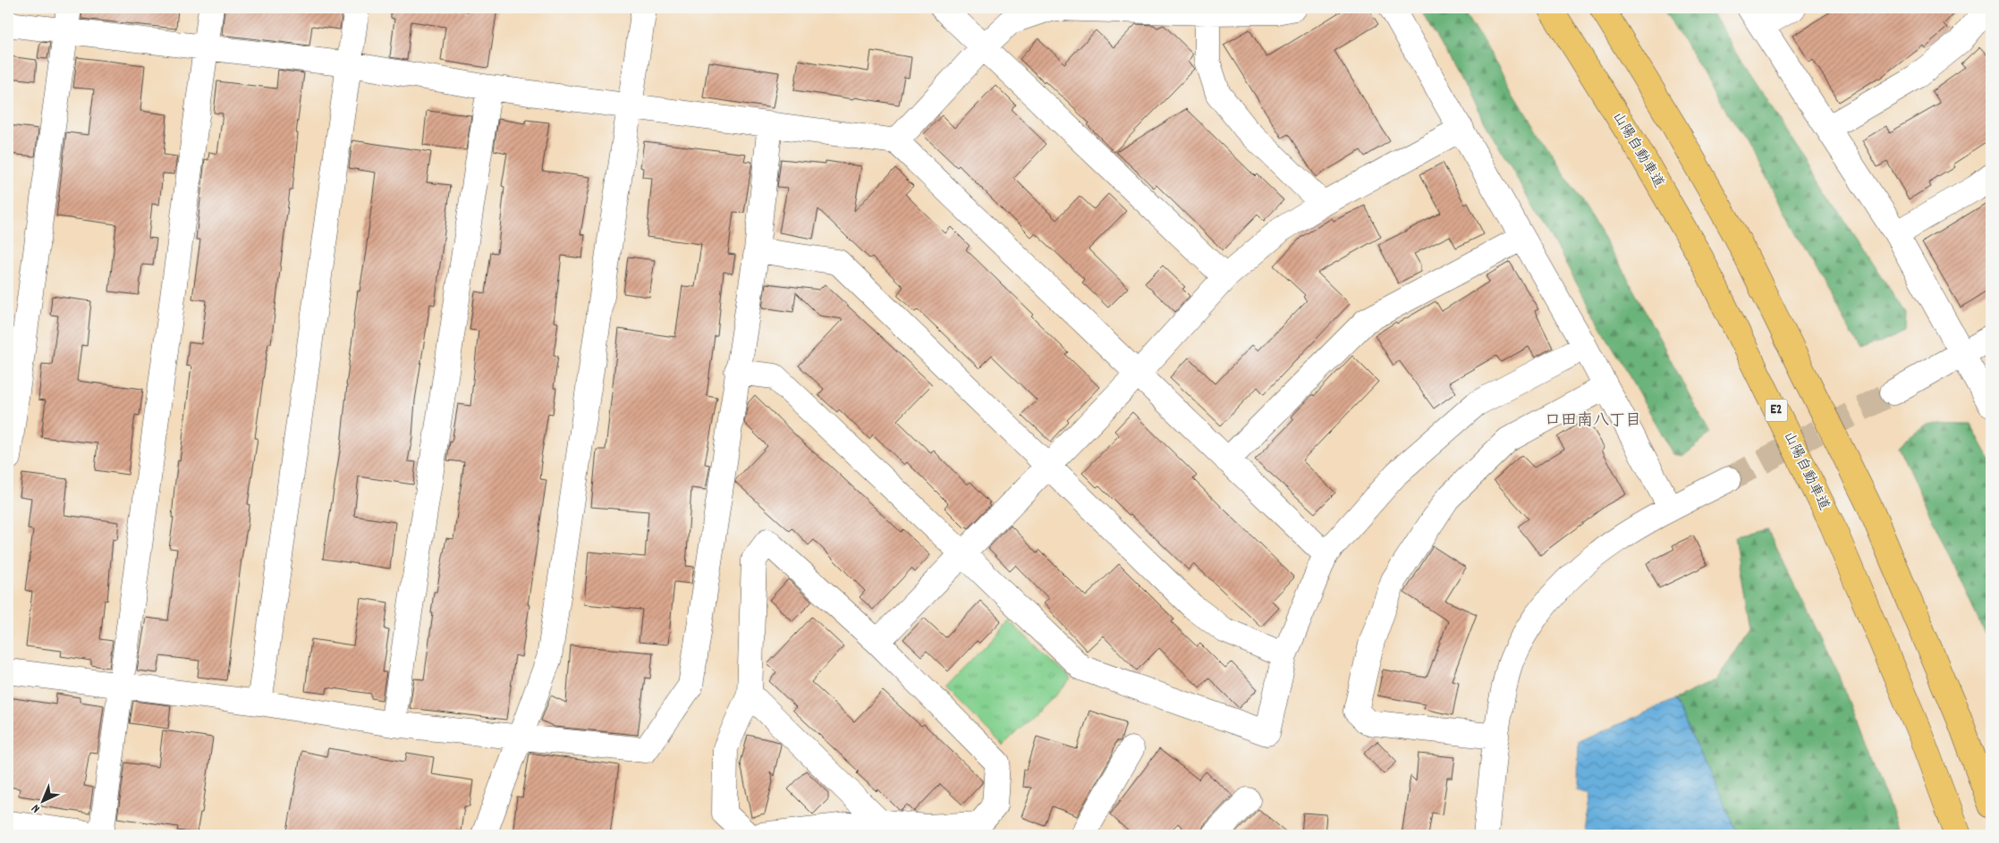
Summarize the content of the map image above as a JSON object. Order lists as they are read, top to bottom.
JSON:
{
  "streets": {
    "highway": ["山陽自動車道", "E2"]
  },
  "districts": ["口田南八丁目"],
  "north": "bottom left"
}
